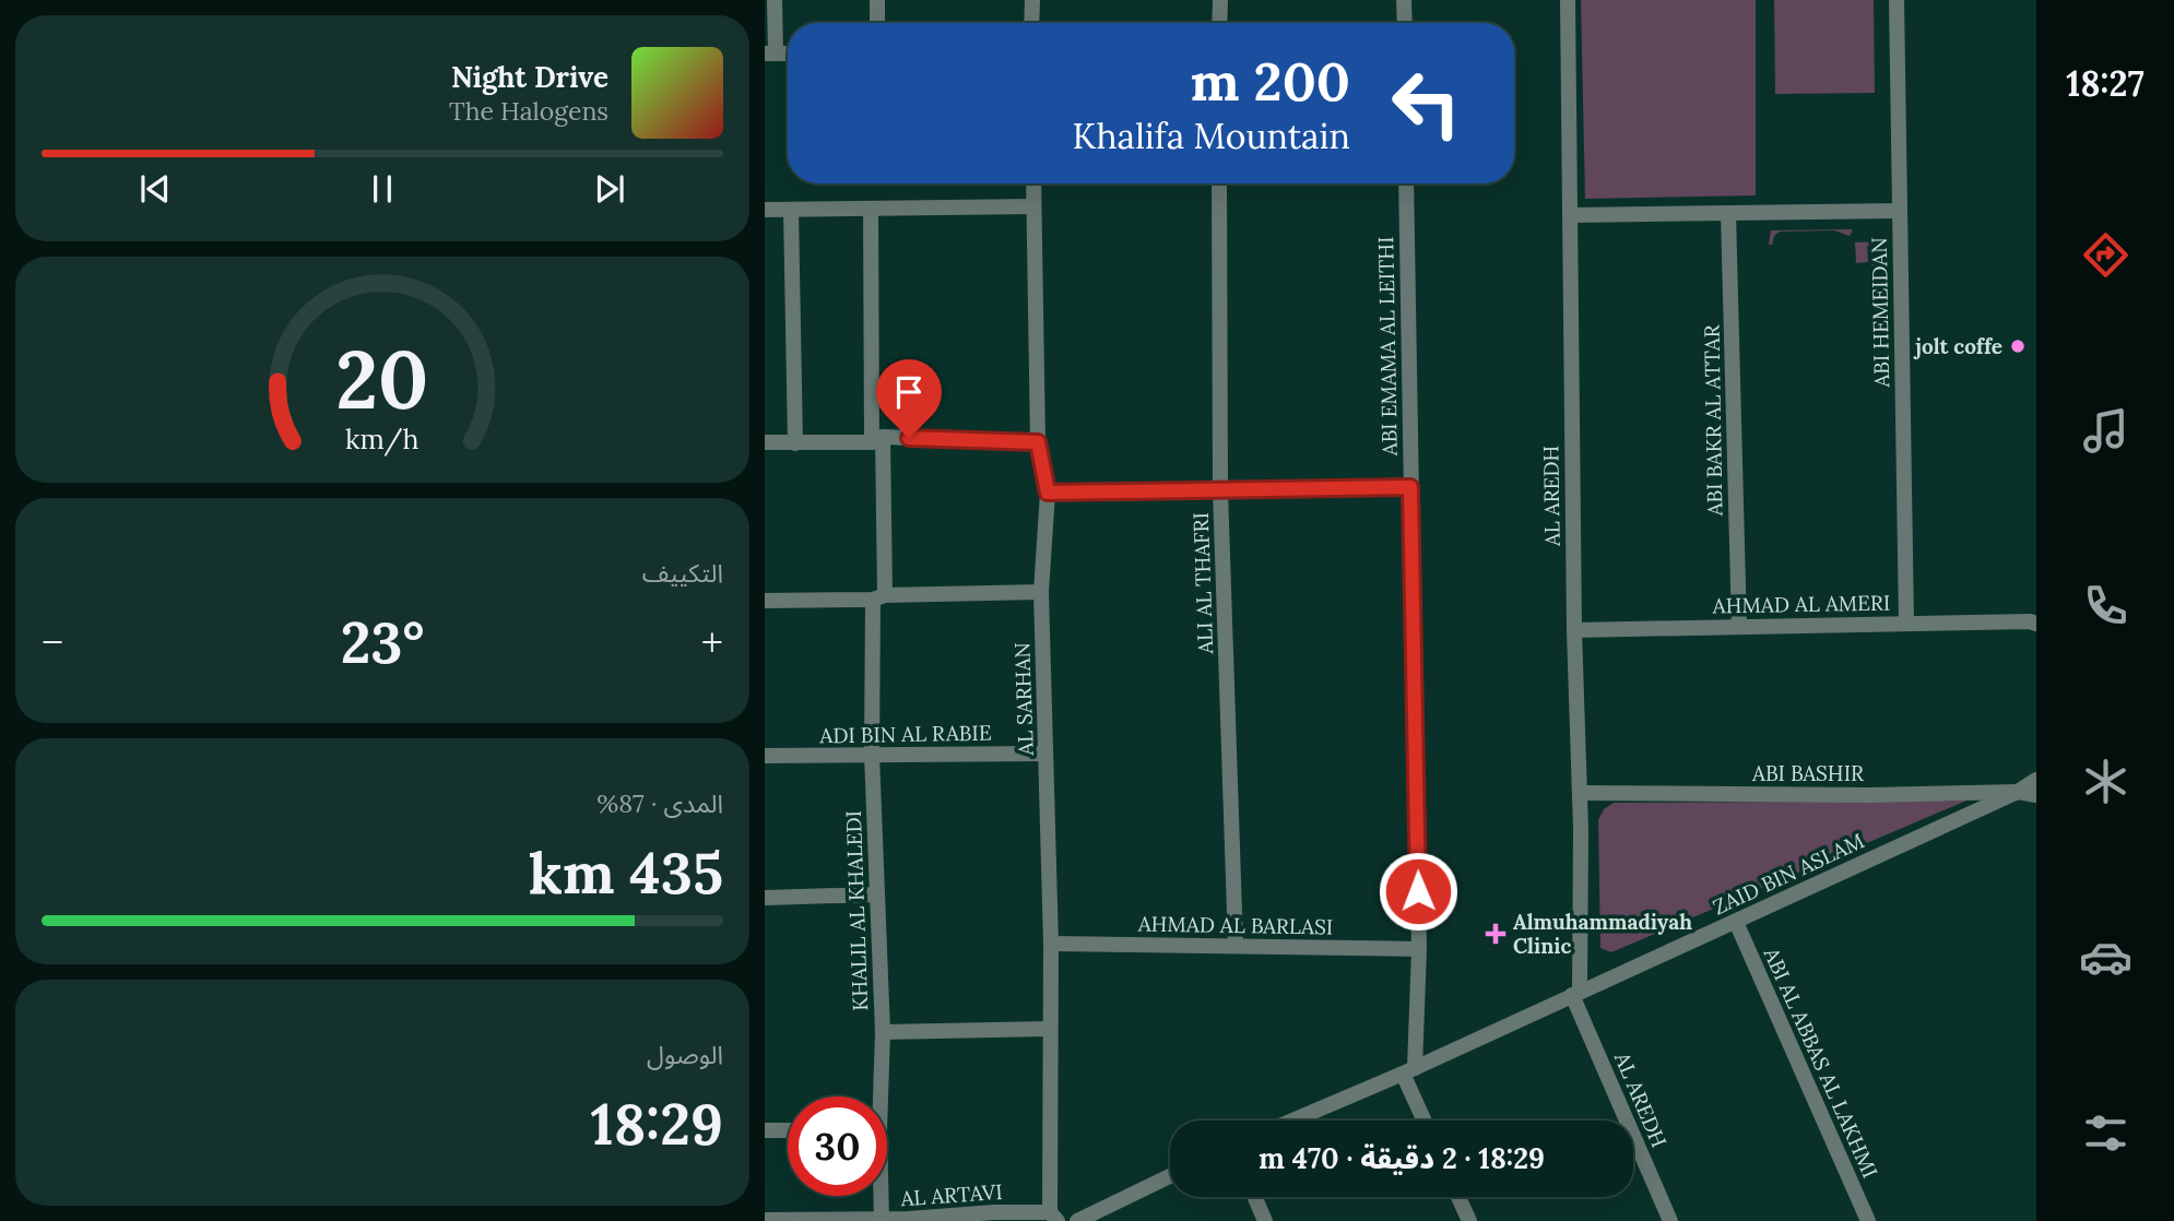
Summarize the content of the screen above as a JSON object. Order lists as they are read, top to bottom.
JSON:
{
  "streets": {
    "street": [
      "ABI HEMEIDAN",
      "ABI EMAMA AL LEITHI",
      "ABI BAKR AL ATTAR",
      "AL AREDH",
      "ALI AL THAFRI",
      "AHMAD AL AMERI",
      "AL SARHAN",
      "ADI BIN AL RABIE",
      "ABI BASHIR",
      "ZAID BIN ASLAM",
      "KHALIL AL KHALEDI",
      "AHMAD AL BARLASI",
      "ABI AL ABBAS AL LAKHMI",
      "AL ARTAVI"
    ]
  },
  "crossings": [
    ["ABI HEMEIDAN", "AHMAD AL AMERI"],
    ["ABI EMAMA AL LEITHI", "ZAID BIN ASLAM"],
    ["ABI EMAMA AL LEITHI", "AHMAD AL BARLASI"],
    ["ABI BAKR AL ATTAR", "AHMAD AL AMERI"],
    ["AL AREDH", "AHMAD AL AMERI"],
    ["AL AREDH", "ABI BASHIR"],
    ["AL AREDH", "ZAID BIN ASLAM"],
    ["ALI AL THAFRI", "AHMAD AL BARLASI"],
    ["AL SARHAN", "ADI BIN AL RABIE"],
    ["AL SARHAN", "AHMAD AL BARLASI"],
    ["AL SARHAN", "AL ARTAVI"],
    ["ADI BIN AL RABIE", "KHALIL AL KHALEDI"],
    ["ABI BASHIR", "ZAID BIN ASLAM"],
    ["ZAID BIN ASLAM", "ABI AL ABBAS AL LAKHMI"],
    ["KHALIL AL KHALEDI", "AL ARTAVI"]
  ],
  "places": {
    "other": ["jolt coffe"],
    "health": ["Almuhammadiyah Clinic"]
  },
  "page": {
    "tabs": "18:27",
    "turn": ["200 m", "Khalifa Mountain"],
    "song": ["Night Drive", "The Halogens"],
    "tile": [
      "التكييف",
      ["المدى · 87%", "435 km"],
      ["الوصول", "18:29"]
    ],
    "heat": ["−", "23°", "+"],
    "limit": "30",
    "trip": "18:29 · 2 دقيقة · 470 m",
    "gauge": ["20", "km/h"]
  }
}
